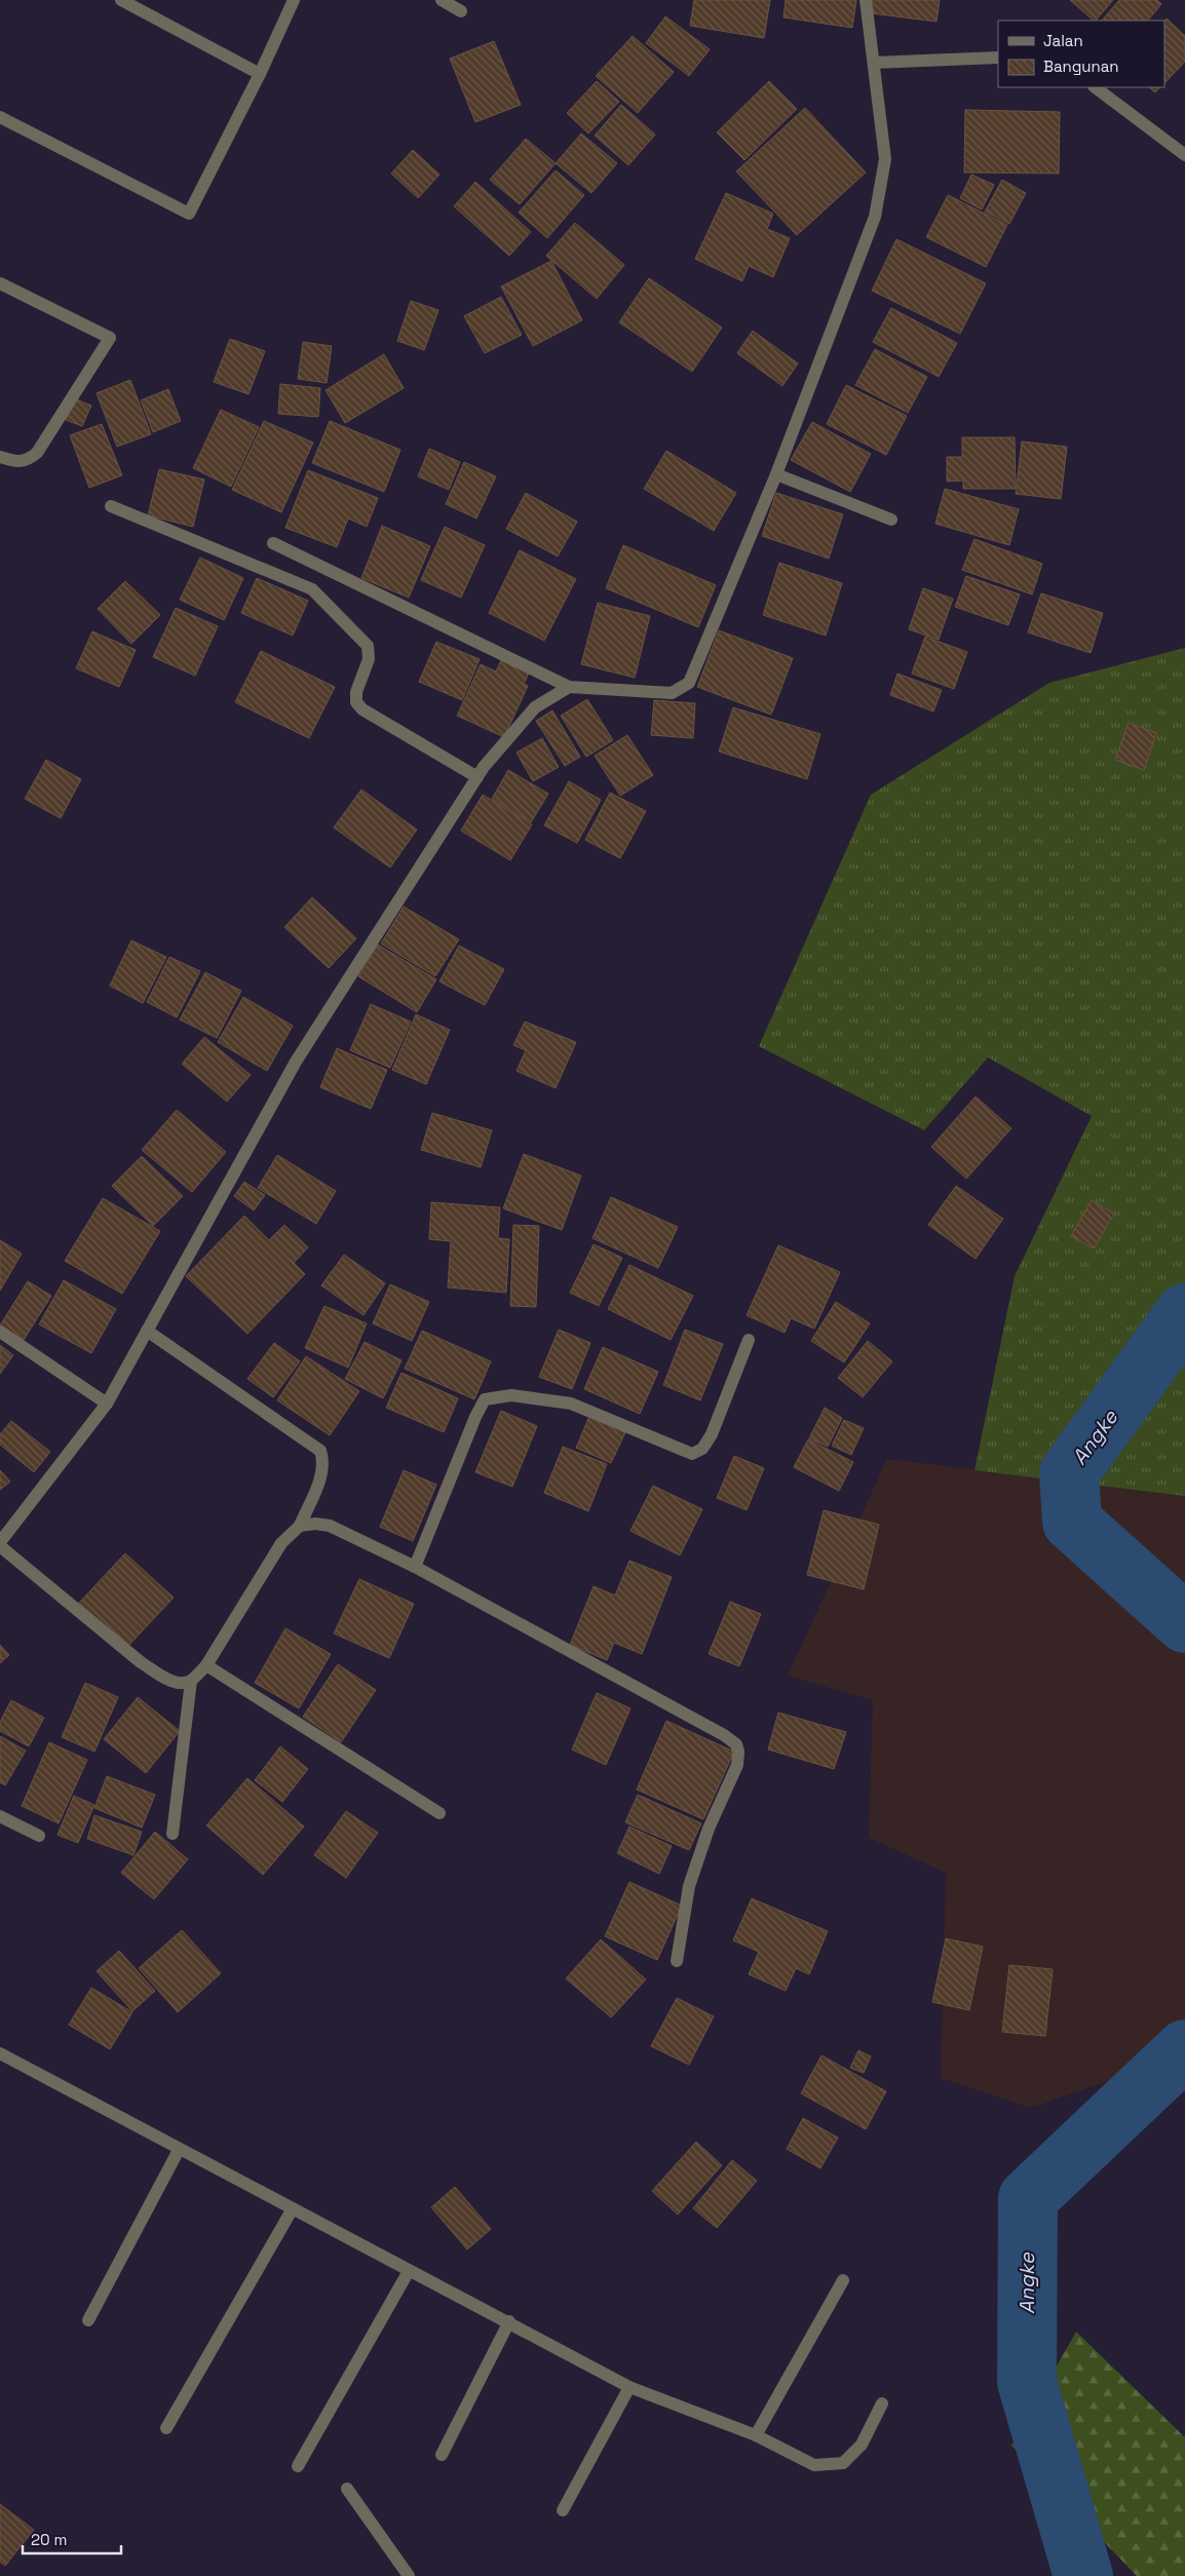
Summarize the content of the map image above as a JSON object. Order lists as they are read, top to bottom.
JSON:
{
  "water": ["Angke"],
  "legend": ["Jalan", "Bangunan"],
  "scale_bar": "20 m"
}
